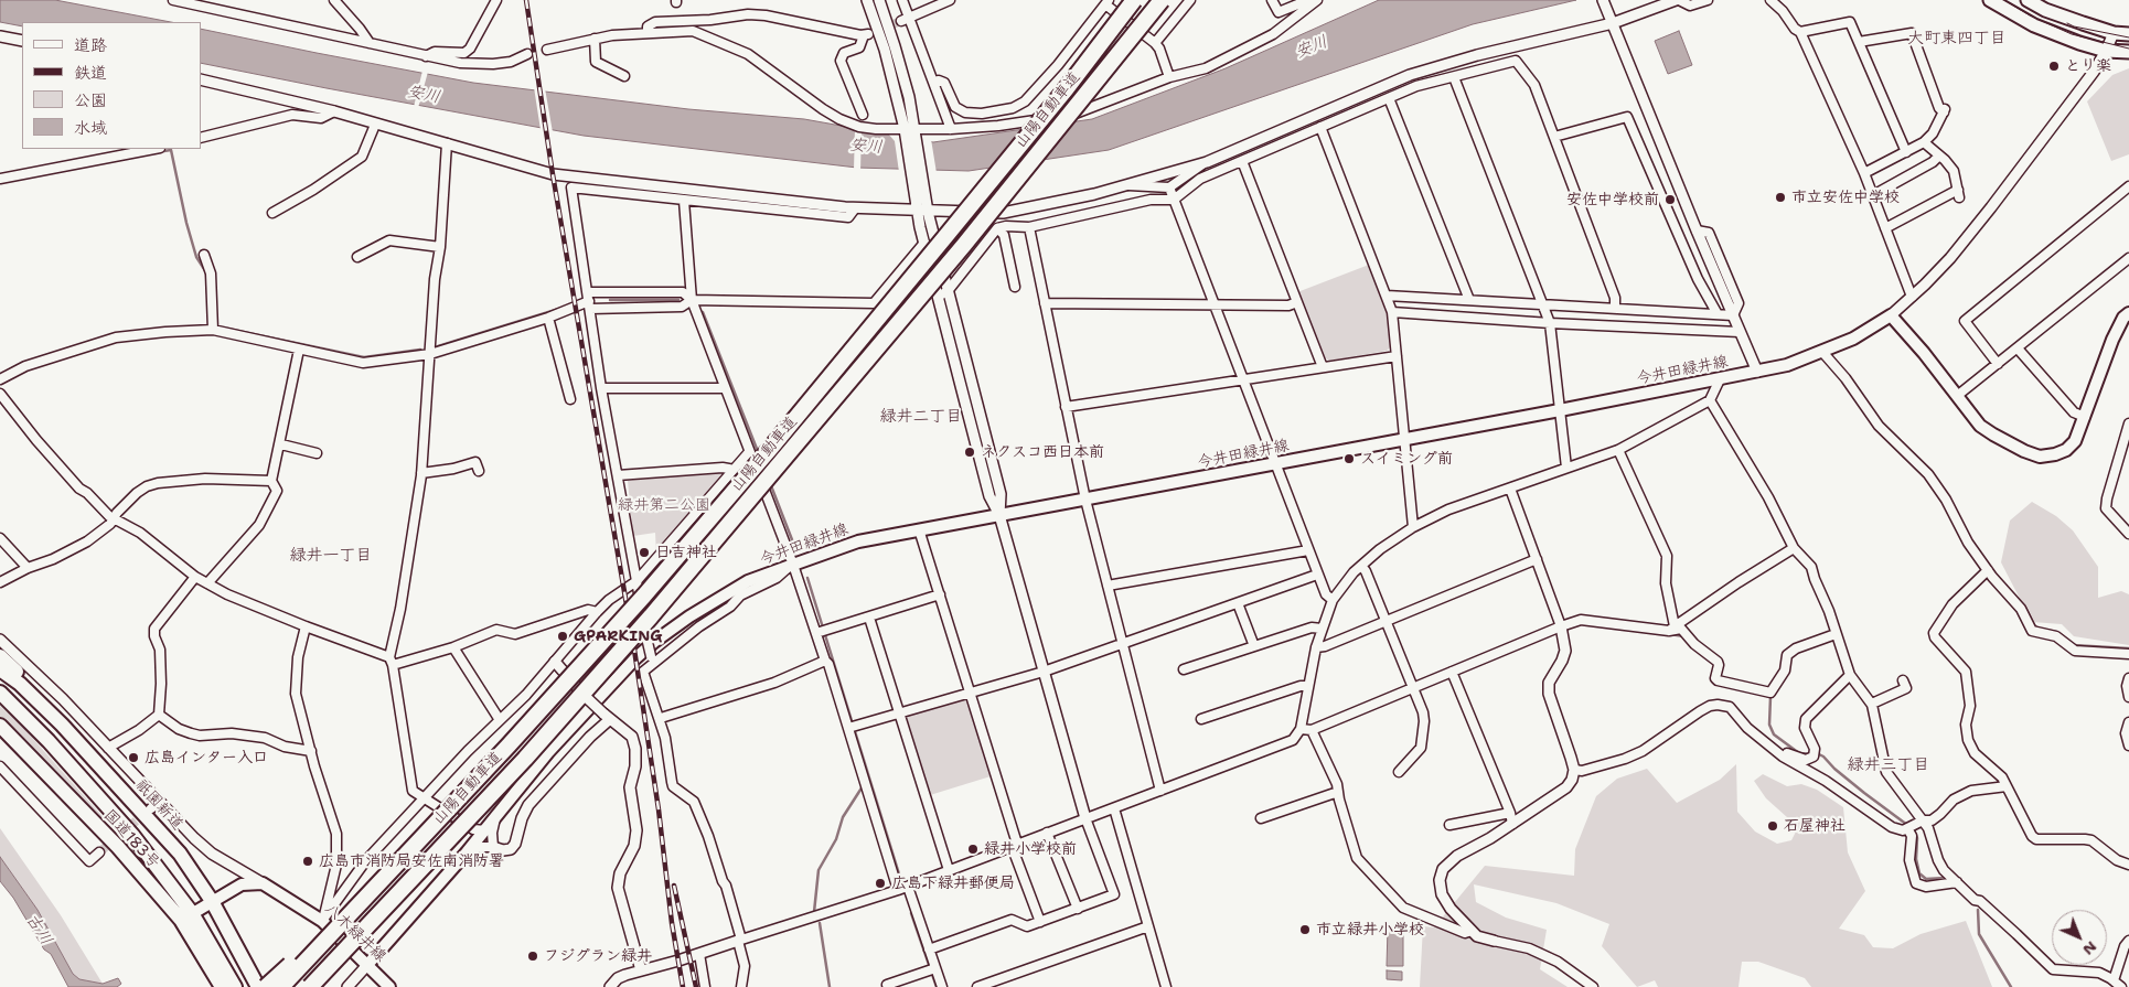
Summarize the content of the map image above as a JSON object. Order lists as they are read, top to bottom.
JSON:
{
  "streets": {
    "highway": ["山陽自動車道", "祇園新道", "国道183号"],
    "main road": ["今井田緑井線", "八木緑井線"]
  },
  "crossings": [
    ["今井田緑井線", "八木緑井線"]
  ],
  "districts": [
    "大町東四丁目",
    "緑井二丁目",
    "緑井一丁目",
    "緑井三丁目"
  ],
  "water": ["安川", "古川"],
  "parks": ["緑井第二公園"],
  "places": [
    "とり楽",
    "市立安佐中学校",
    "安佐中学校前",
    "ネクスコ西日本前",
    "スイミング前",
    "日吉神社",
    "GPARKING",
    "広島インター入口",
    "石屋神社",
    "緑井小学校前",
    "広島市消防局安佐南消防署",
    "広島下緑井郵便局",
    "市立緑井小学校",
    "フジグラン緑井"
  ],
  "legend": [
    "道路",
    "鉄道",
    "公園",
    "水域"
  ],
  "north": "bottom right"
}
